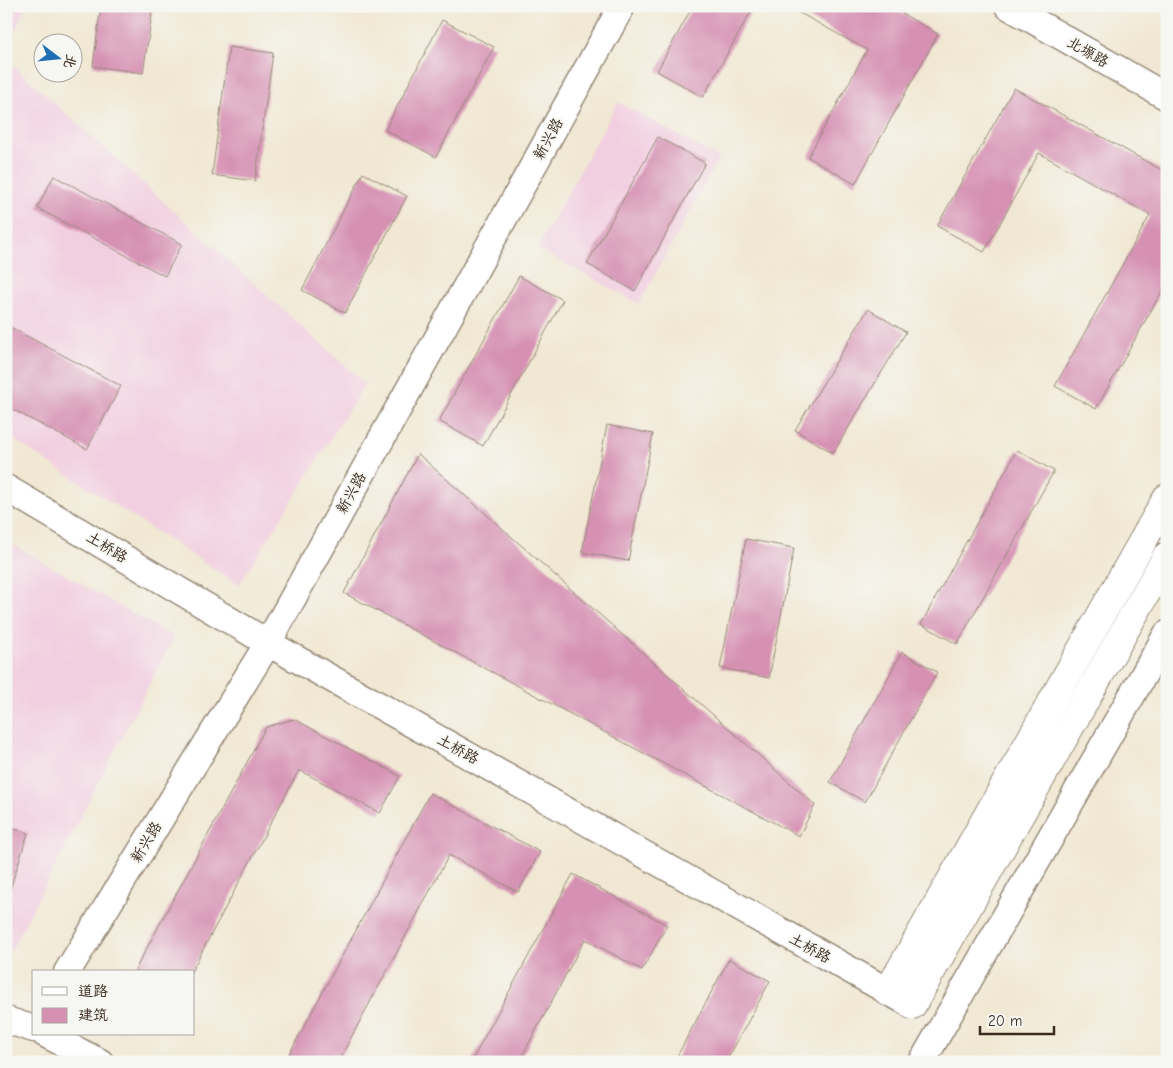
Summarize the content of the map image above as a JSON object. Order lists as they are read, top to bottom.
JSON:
{
  "streets": {
    "street": ["北塬路", "新兴路", "土桥路"]
  },
  "crossings": [
    ["新兴路", "土桥路"]
  ],
  "legend": ["道路", "建筑"],
  "scale_bar": "20 m",
  "north": "right"
}
